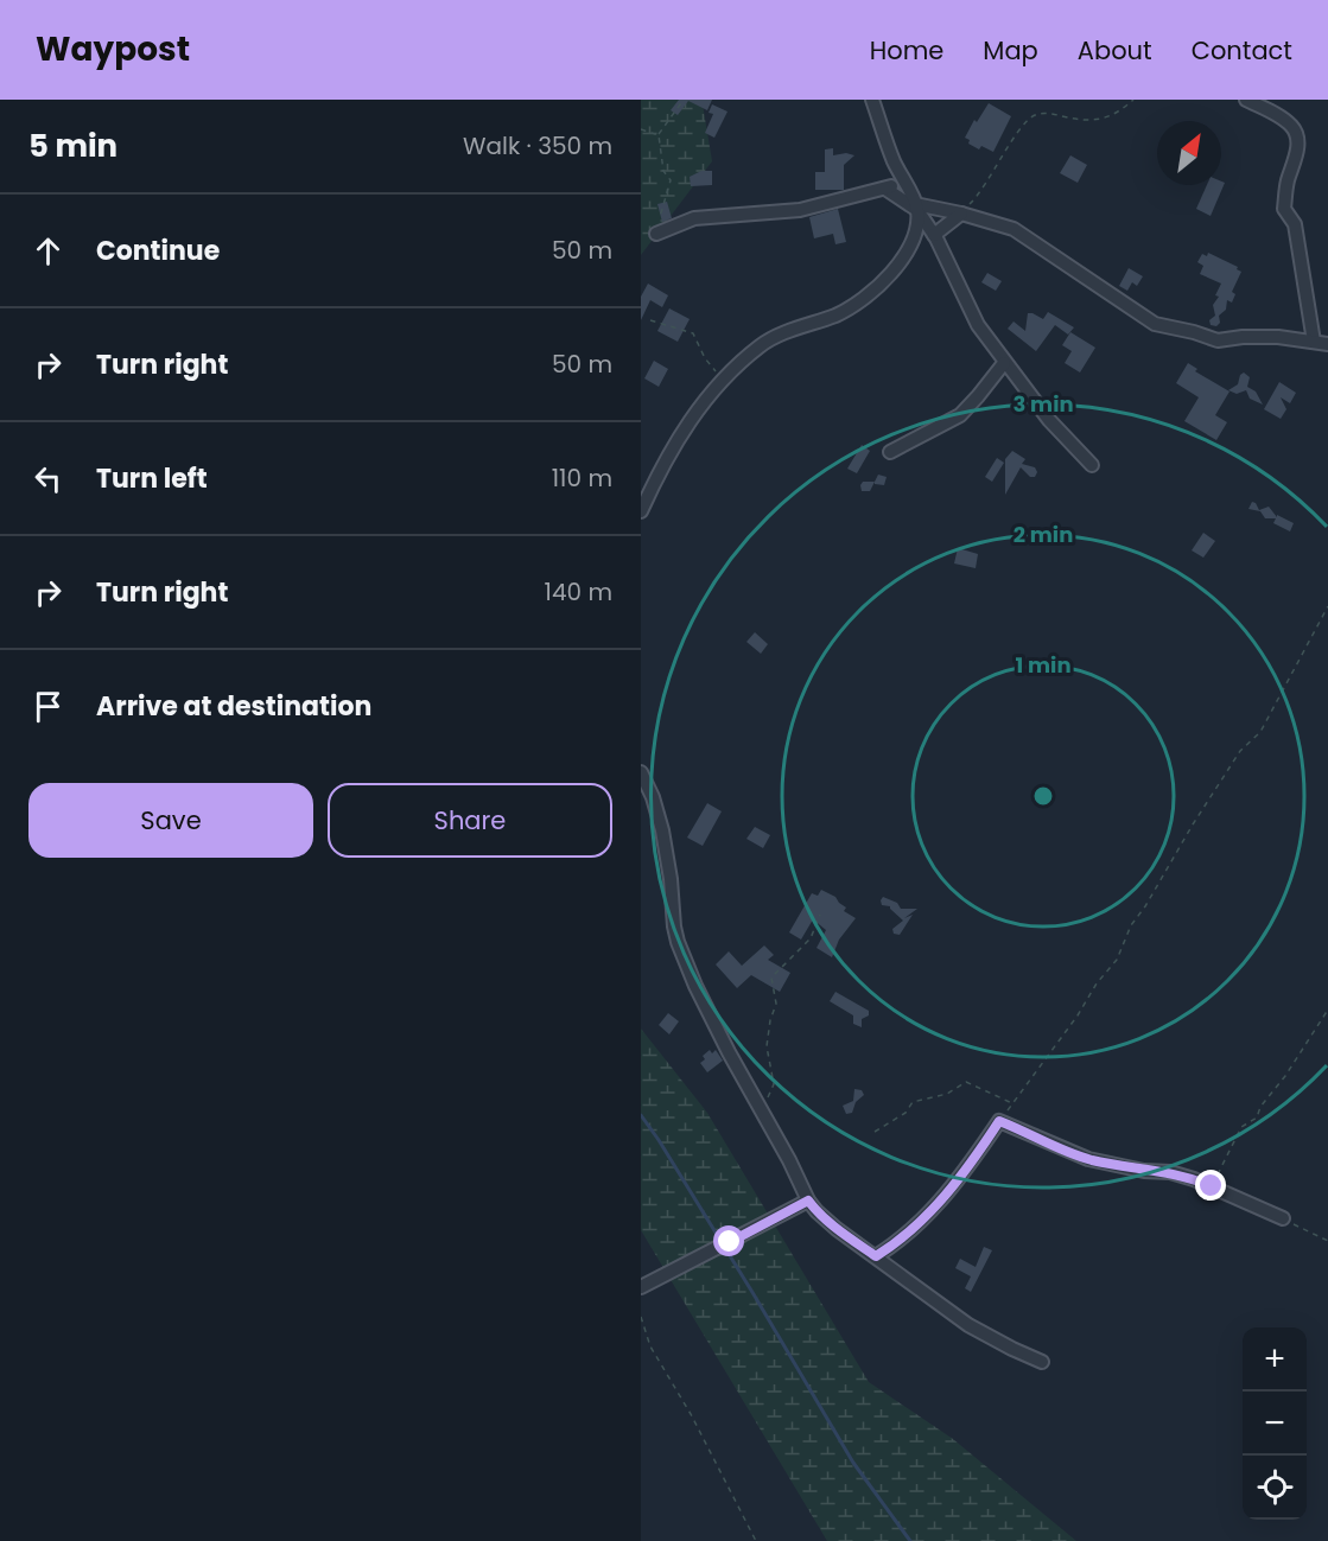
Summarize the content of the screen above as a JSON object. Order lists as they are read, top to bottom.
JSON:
{
  "north": "top right",
  "page": {
    "header": "Waypost",
    "nav": [
      "Home",
      "Map",
      "About",
      "Contact"
    ],
    "heading": ["5 min", "Walk · 350 m"],
    "list": [
      ["Continue", "50 m"],
      ["Turn right", "50 m"],
      ["Turn left", "110 m"],
      ["Turn right", "140 m"],
      "Arrive at destination"
    ],
    "buttons": ["Save", "Share"],
    "map_buttons": ["+", "−"]
  },
  "rings": ["3 min", "2 min", "1 min"]
}
